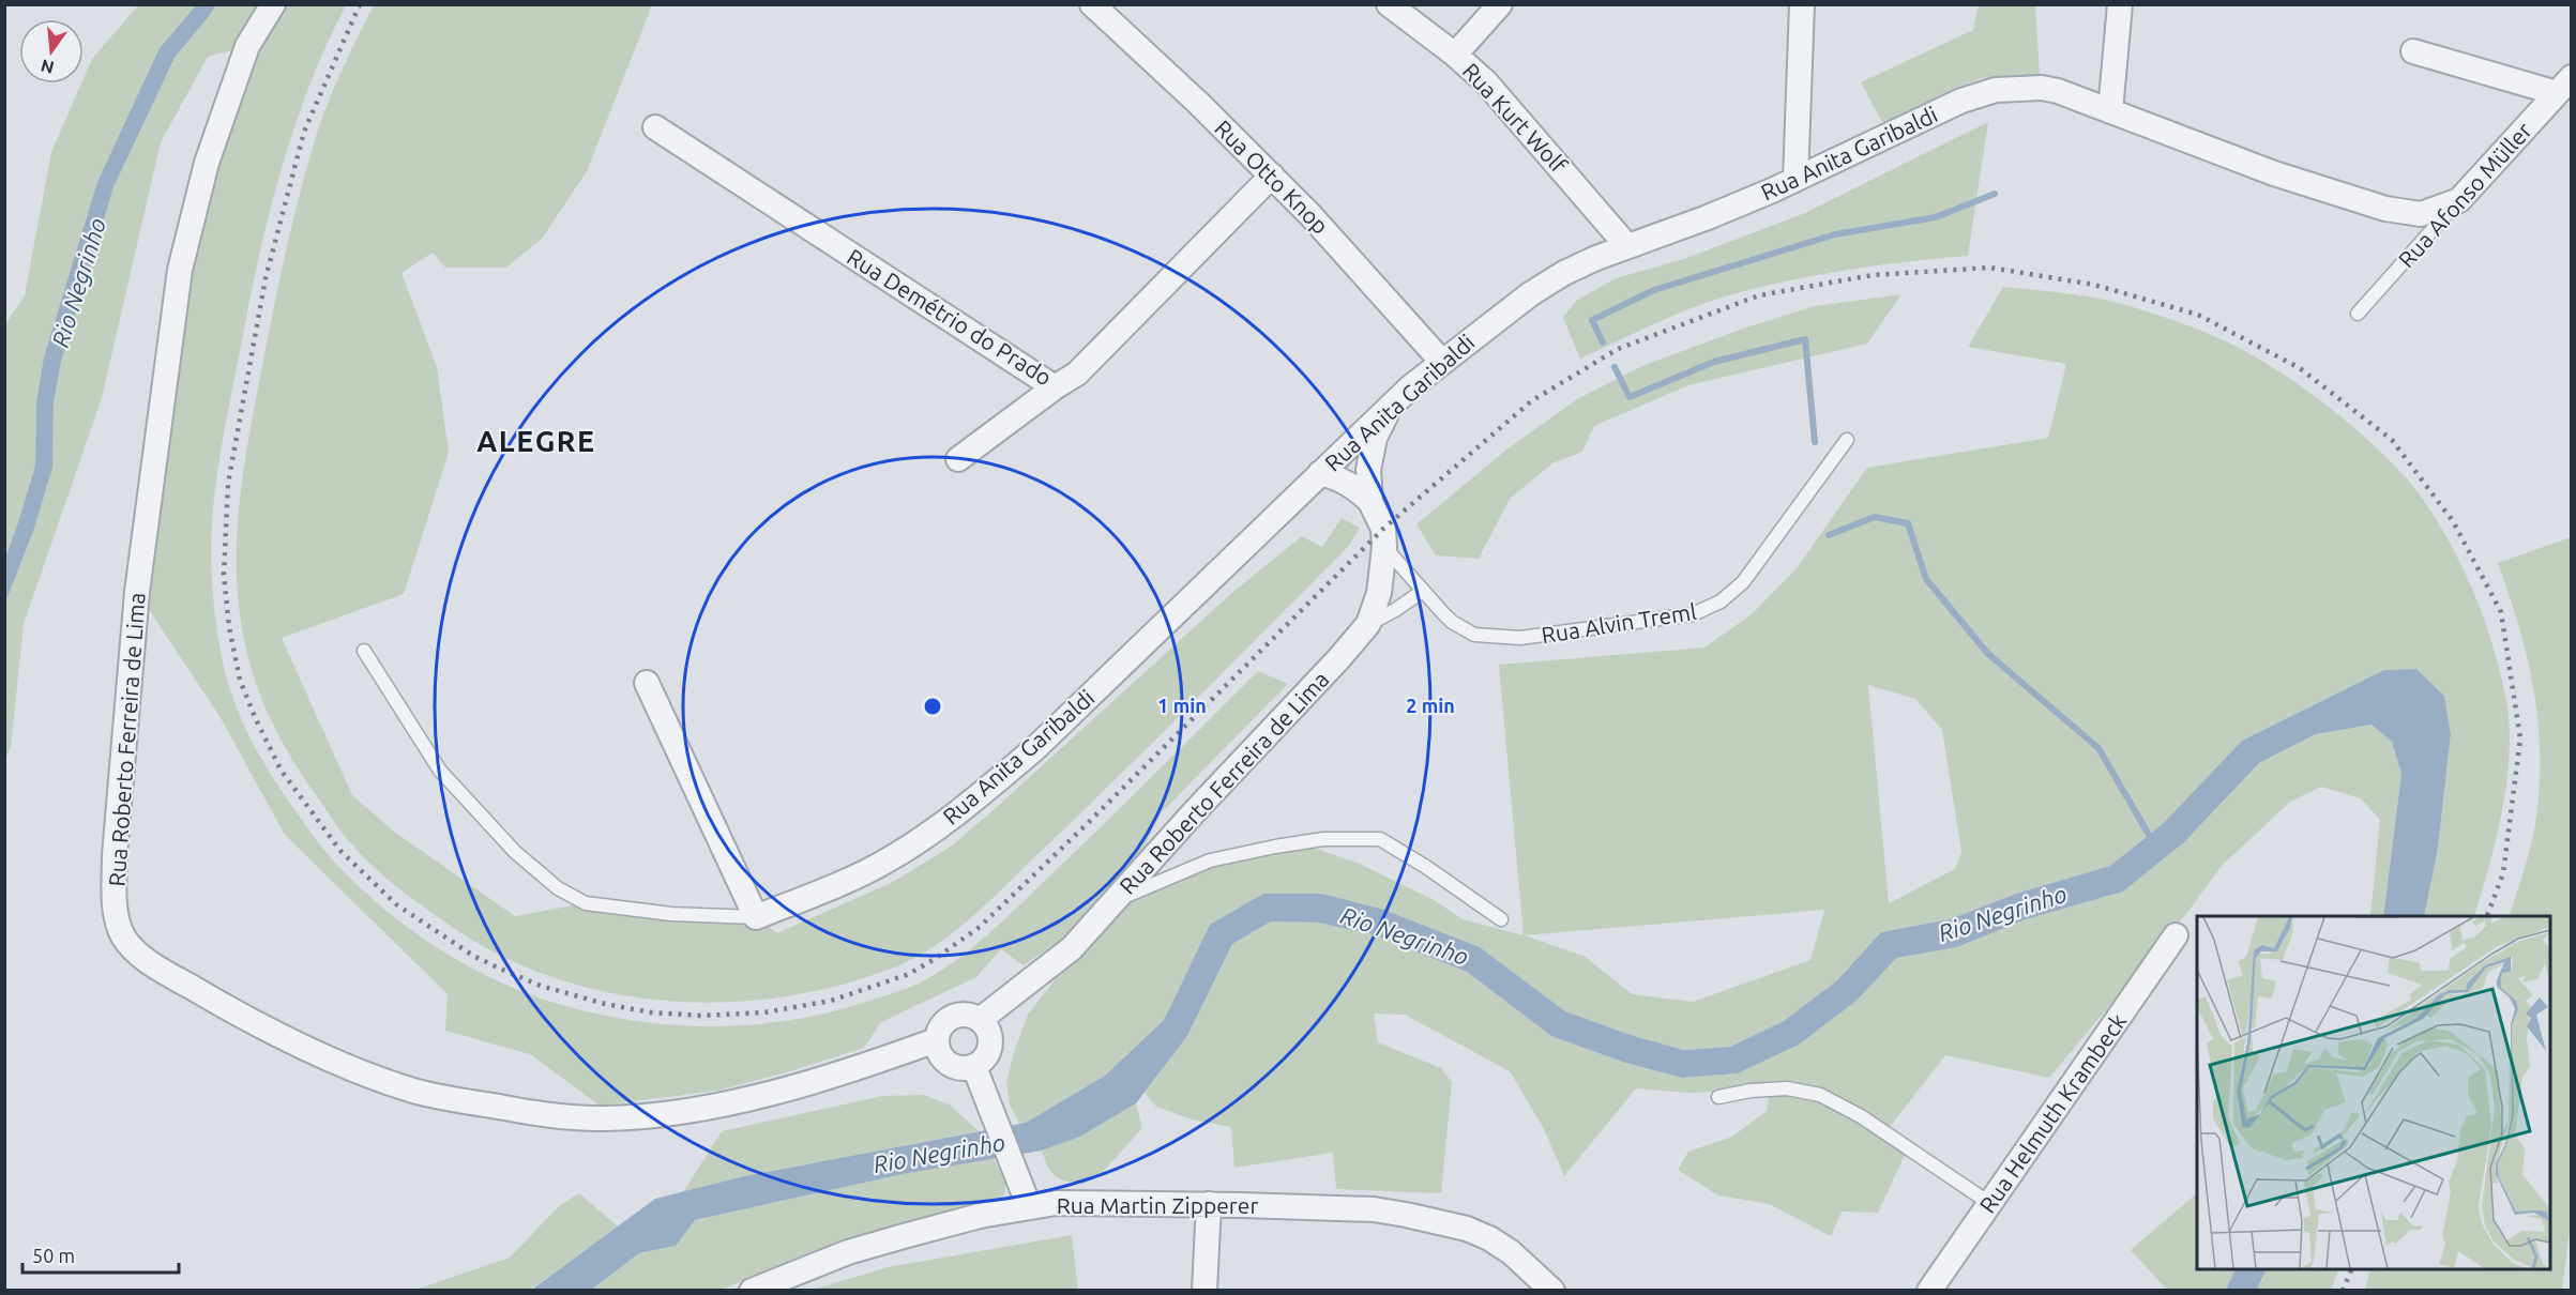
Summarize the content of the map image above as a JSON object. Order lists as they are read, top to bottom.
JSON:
{
  "streets": {
    "street": [
      "Rua Kurt Wolf",
      "Rua Anita Garibaldi",
      "Rua Otto Knop",
      "Rua Afonso Müller",
      "Rua Demétrio do Prado",
      "Rua Roberto Ferreira de Lima",
      "Rua Helmuth Krambeck",
      "Rua Martin Zipperer"
    ],
    "lane": ["Rua Alvin Treml"]
  },
  "crossings": [
    ["Rua Kurt Wolf", "Rua Anita Garibaldi"],
    ["Rua Anita Garibaldi", "Rua Otto Knop"],
    ["Rua Anita Garibaldi", "Rua Afonso Müller"],
    ["Rua Anita Garibaldi", "Rua Roberto Ferreira de Lima"],
    ["Rua Otto Knop", "Rua Demétrio do Prado"],
    ["Rua Alvin Treml", "Rua Roberto Ferreira de Lima"]
  ],
  "districts": ["ALEGRE"],
  "water": ["Rio Negrinho"],
  "scale_bar": "50 m",
  "north": "bottom",
  "rings": ["1 min", "2 min"]
}
